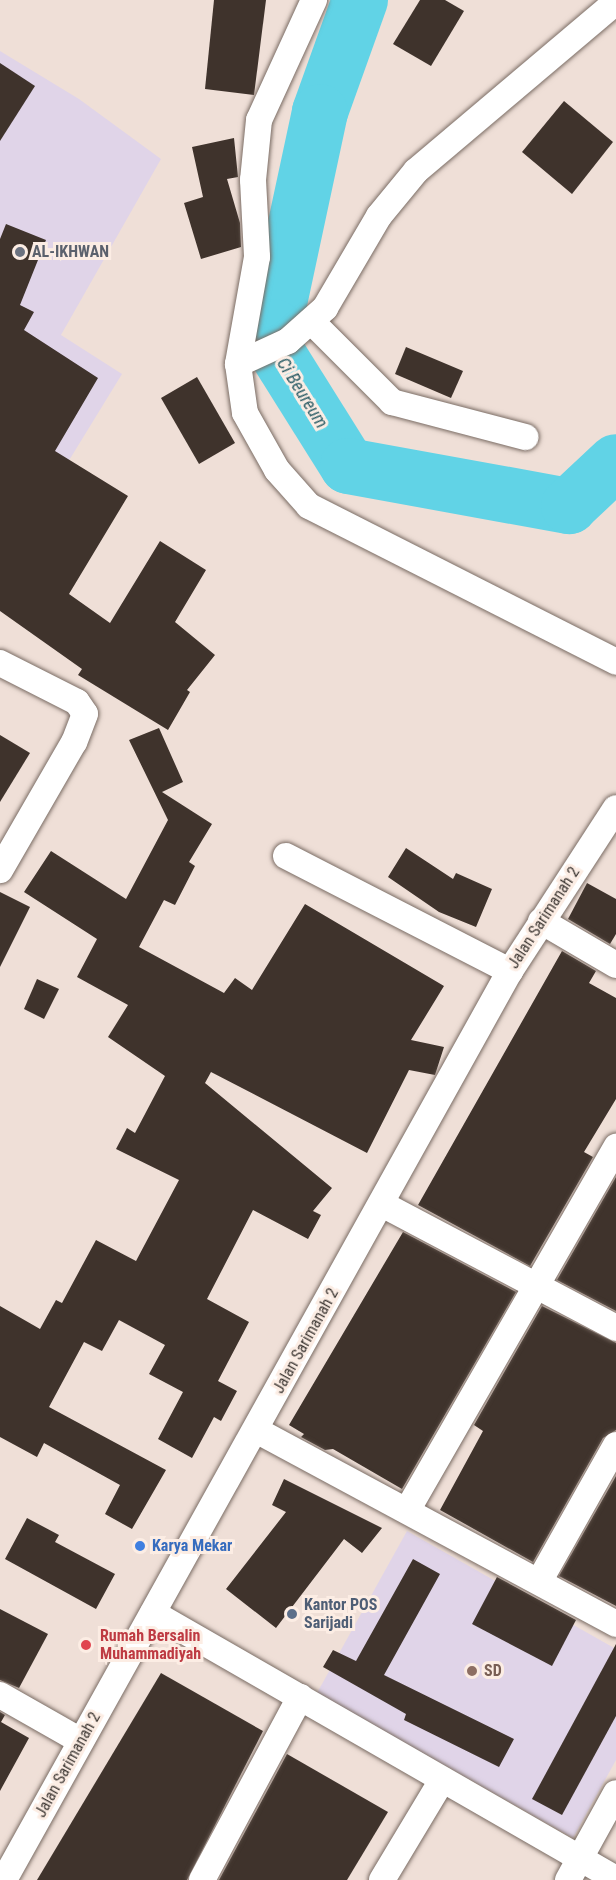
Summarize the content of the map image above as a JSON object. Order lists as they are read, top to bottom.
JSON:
{
  "streets": {
    "street": ["Jalan Sarimanah 2"]
  },
  "water": ["Ci Beureum"],
  "places": [
    "AL-IKHWAN",
    "Karya Mekar",
    "Kantor POS Sarijadi",
    "Rumah Bersalin Muhammadiyah",
    "SD"
  ]
}
